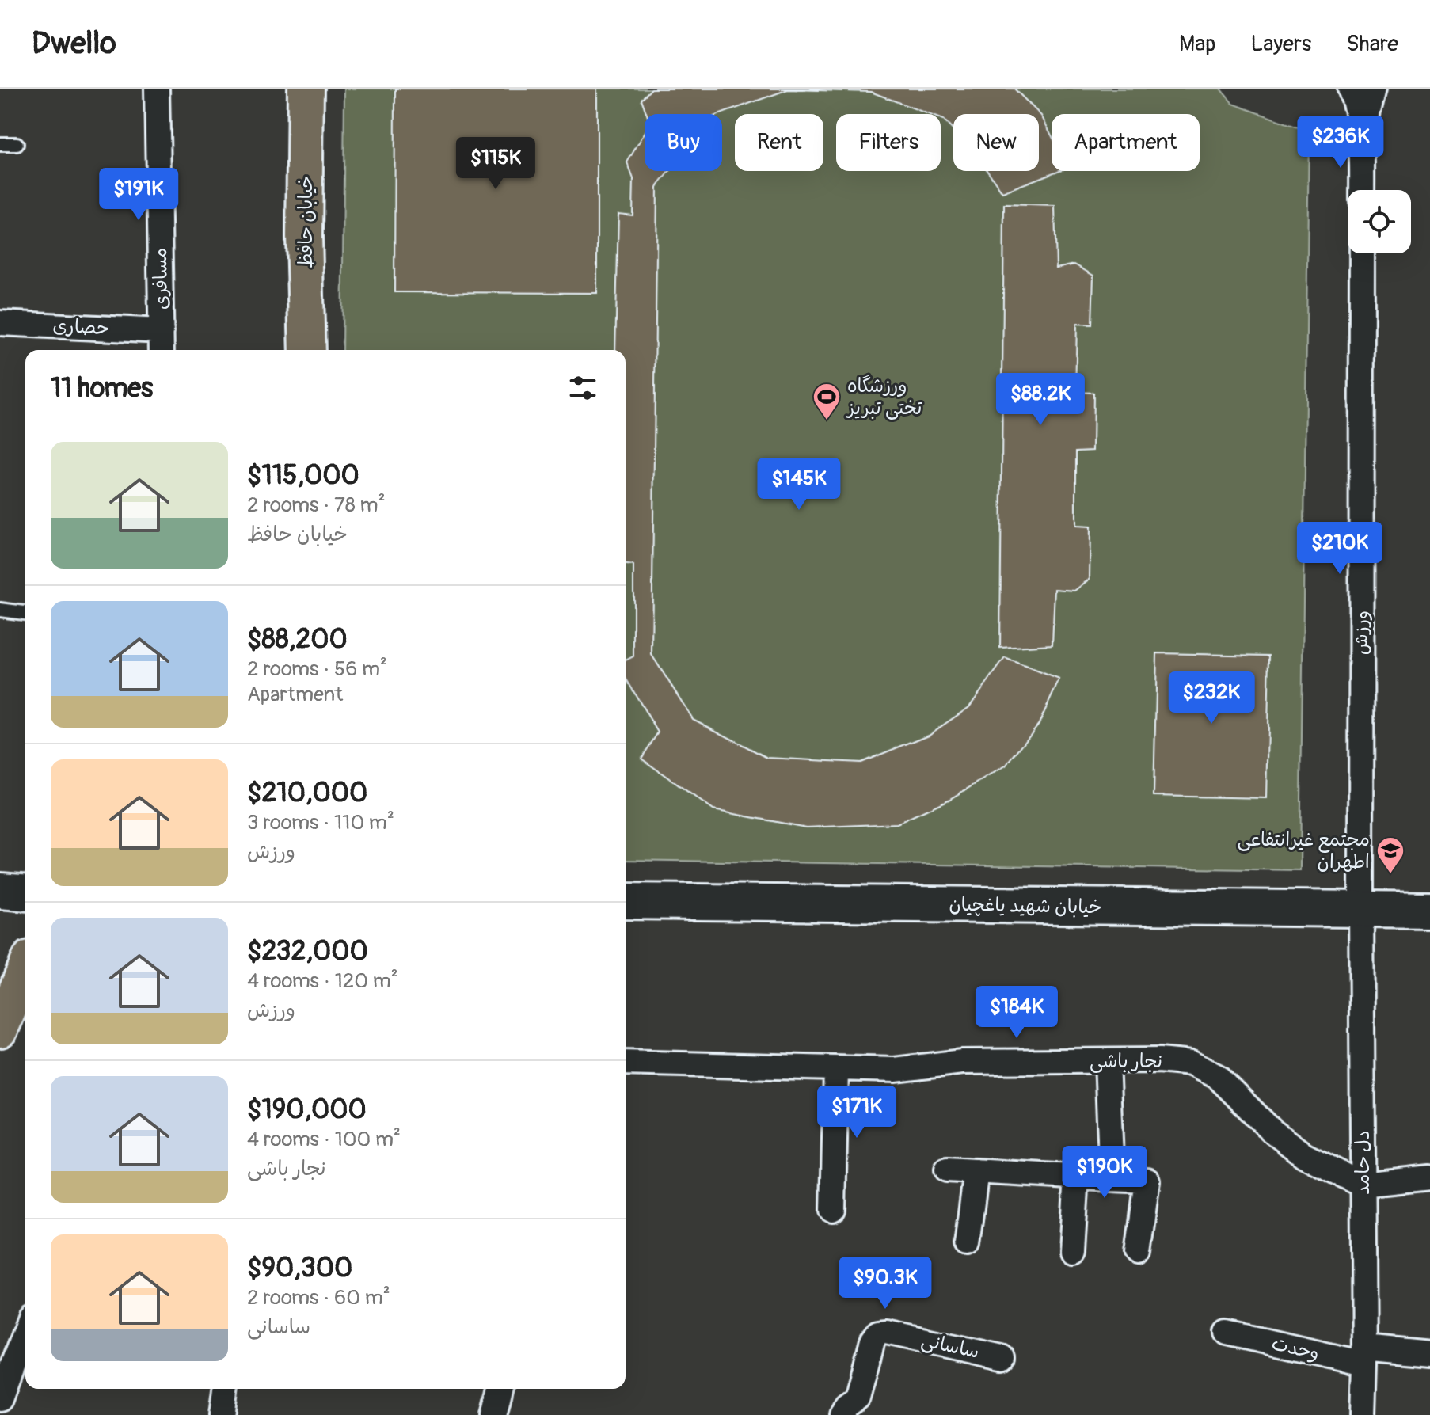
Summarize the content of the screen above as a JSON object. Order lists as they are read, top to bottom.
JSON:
{
  "streets": {
    "main road": ["خیابان حافظ", "خیابان شهید یاغچیان"],
    "street": [
      "مسافری",
      "حصاری",
      "ورزش",
      "نجار باشی",
      "دل حامد",
      "ساسانی",
      "وحدت"
    ]
  },
  "crossings": [
    ["مسافری", "حصاری"],
    ["ورزش", "خیابان شهید یاغچیان"],
    ["ورزش", "دل حامد"],
    ["خیابان شهید یاغچیان", "دل حامد"],
    ["نجار باشی", "دل حامد"],
    ["دل حامد", "وحدت"]
  ],
  "places": {
    "sports": ["ورزشگاه تختی تبریز"],
    "school or university": ["مجتمع غیرانتفاعی اطهران"]
  },
  "page": {
    "header": "Dwello",
    "nav": ["Map", "Layers", "Share"],
    "chip": [
      "Buy",
      "Rent",
      "Filters",
      "New",
      "Apartment"
    ],
    "price": [
      "$236K",
      "$115K",
      "$191K",
      "$88.2K",
      "$145K",
      "$210K",
      "$232K",
      "$184K",
      "$171K",
      "$190K",
      "$90.3K"
    ],
    "heading": "11 homes",
    "list": [
      {
        "name": "$115,000",
        "note": "2 rooms · 78 m² · خیابان حافظ"
      },
      {
        "name": "$88,200",
        "note": "2 rooms · 56 m² · Apartment"
      },
      {
        "name": "$210,000",
        "note": "3 rooms · 110 m² · ورزش"
      },
      {
        "name": "$232,000",
        "note": "4 rooms · 120 m² · ورزش"
      },
      {
        "name": "$190,000",
        "note": "4 rooms · 100 m² · نجار باشی"
      },
      {
        "name": "$90,300",
        "note": "2 rooms · 60 m² · ساسانی"
      }
    ]
  }
}
